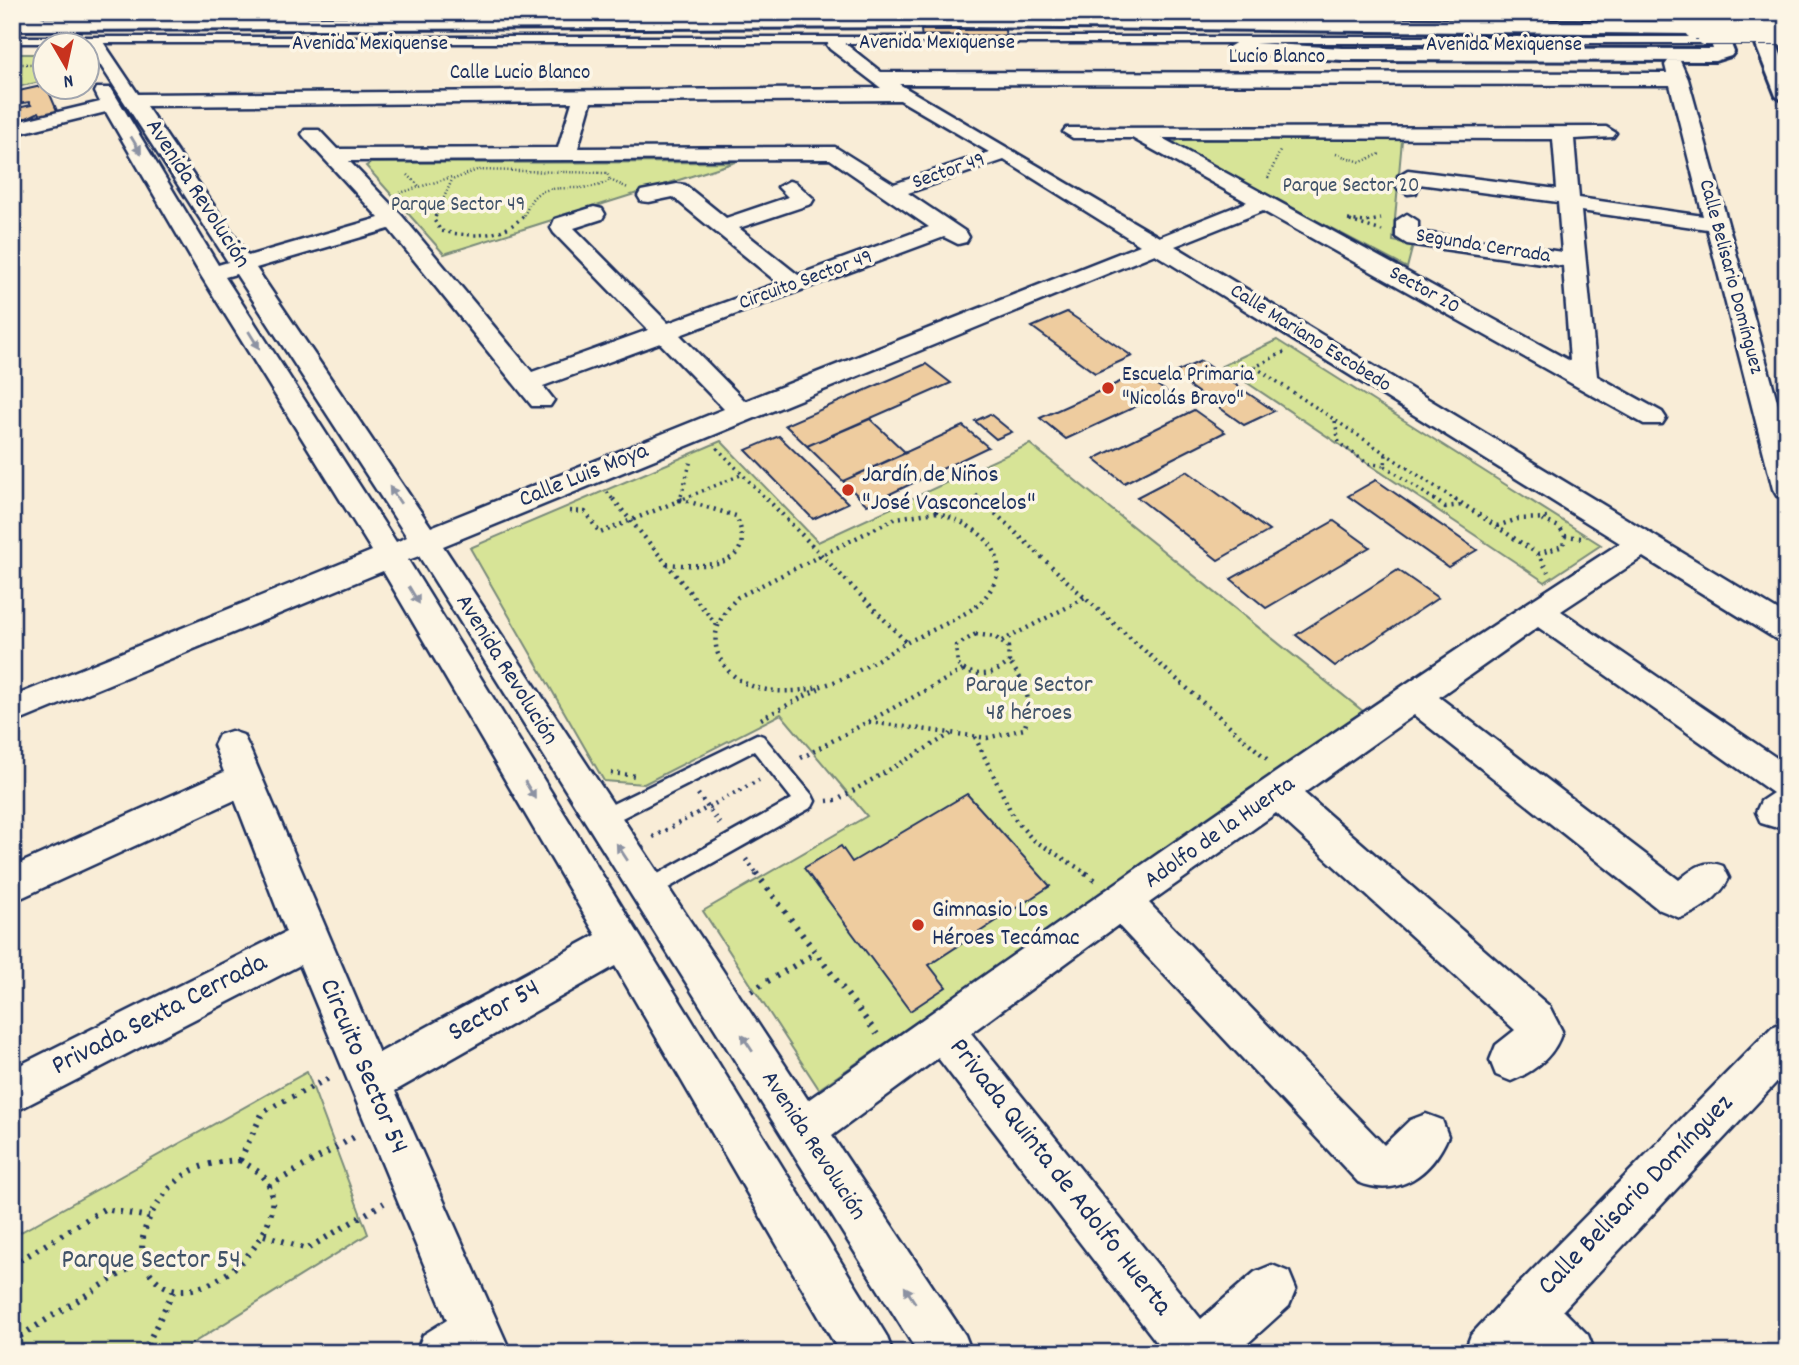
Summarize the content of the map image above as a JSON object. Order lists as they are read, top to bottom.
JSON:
{
  "streets": {
    "main road": ["Avenida Mexiquense"],
    "street": [
      "Lucio Blanco",
      "Calle Lucio Blanco",
      "Sector 49",
      "Avenida Revolución",
      "Segunda Cerrada",
      "Calle Belisario Domínguez",
      "Circuito Sector 49",
      "Sector 20",
      "Calle Mariano Escobedo",
      "Calle Luis Moya",
      "Adolfo de la Huerta",
      "Sector 54",
      "Privada Sexta Cerrada",
      "Circuito Sector 54",
      "Privada Quinta de Adolfo Huerta"
    ]
  },
  "crossings": [
    ["Avenida Mexiquense", "Calle Mariano Escobedo"],
    ["Lucio Blanco", "Calle Belisario Domínguez"],
    ["Lucio Blanco", "Calle Mariano Escobedo"],
    ["Calle Lucio Blanco", "Avenida Revolución"],
    ["Calle Lucio Blanco", "Calle Mariano Escobedo"],
    ["Sector 49", "Circuito Sector 49"],
    ["Sector 49", "Calle Mariano Escobedo"],
    ["Avenida Revolución", "Calle Luis Moya"],
    ["Avenida Revolución", "Adolfo de la Huerta"],
    ["Avenida Revolución", "Sector 54"],
    ["Calle Mariano Escobedo", "Calle Luis Moya"],
    ["Calle Mariano Escobedo", "Adolfo de la Huerta"],
    ["Adolfo de la Huerta", "Privada Quinta de Adolfo Huerta"],
    ["Sector 54", "Circuito Sector 54"],
    ["Privada Sexta Cerrada", "Circuito Sector 54"]
  ],
  "parks": [
    "Parque Sector 20",
    "Parque Sector 49",
    "Parque Sector 48 héroes",
    "Parque Sector 54"
  ],
  "places": ["Escuela Primaria \"Nicolás Bravo\"", "Jardín de Niños \"José Vasconcelos\"", "Gimnasio Los Héroes Tecámac"],
  "north": "bottom"
}
